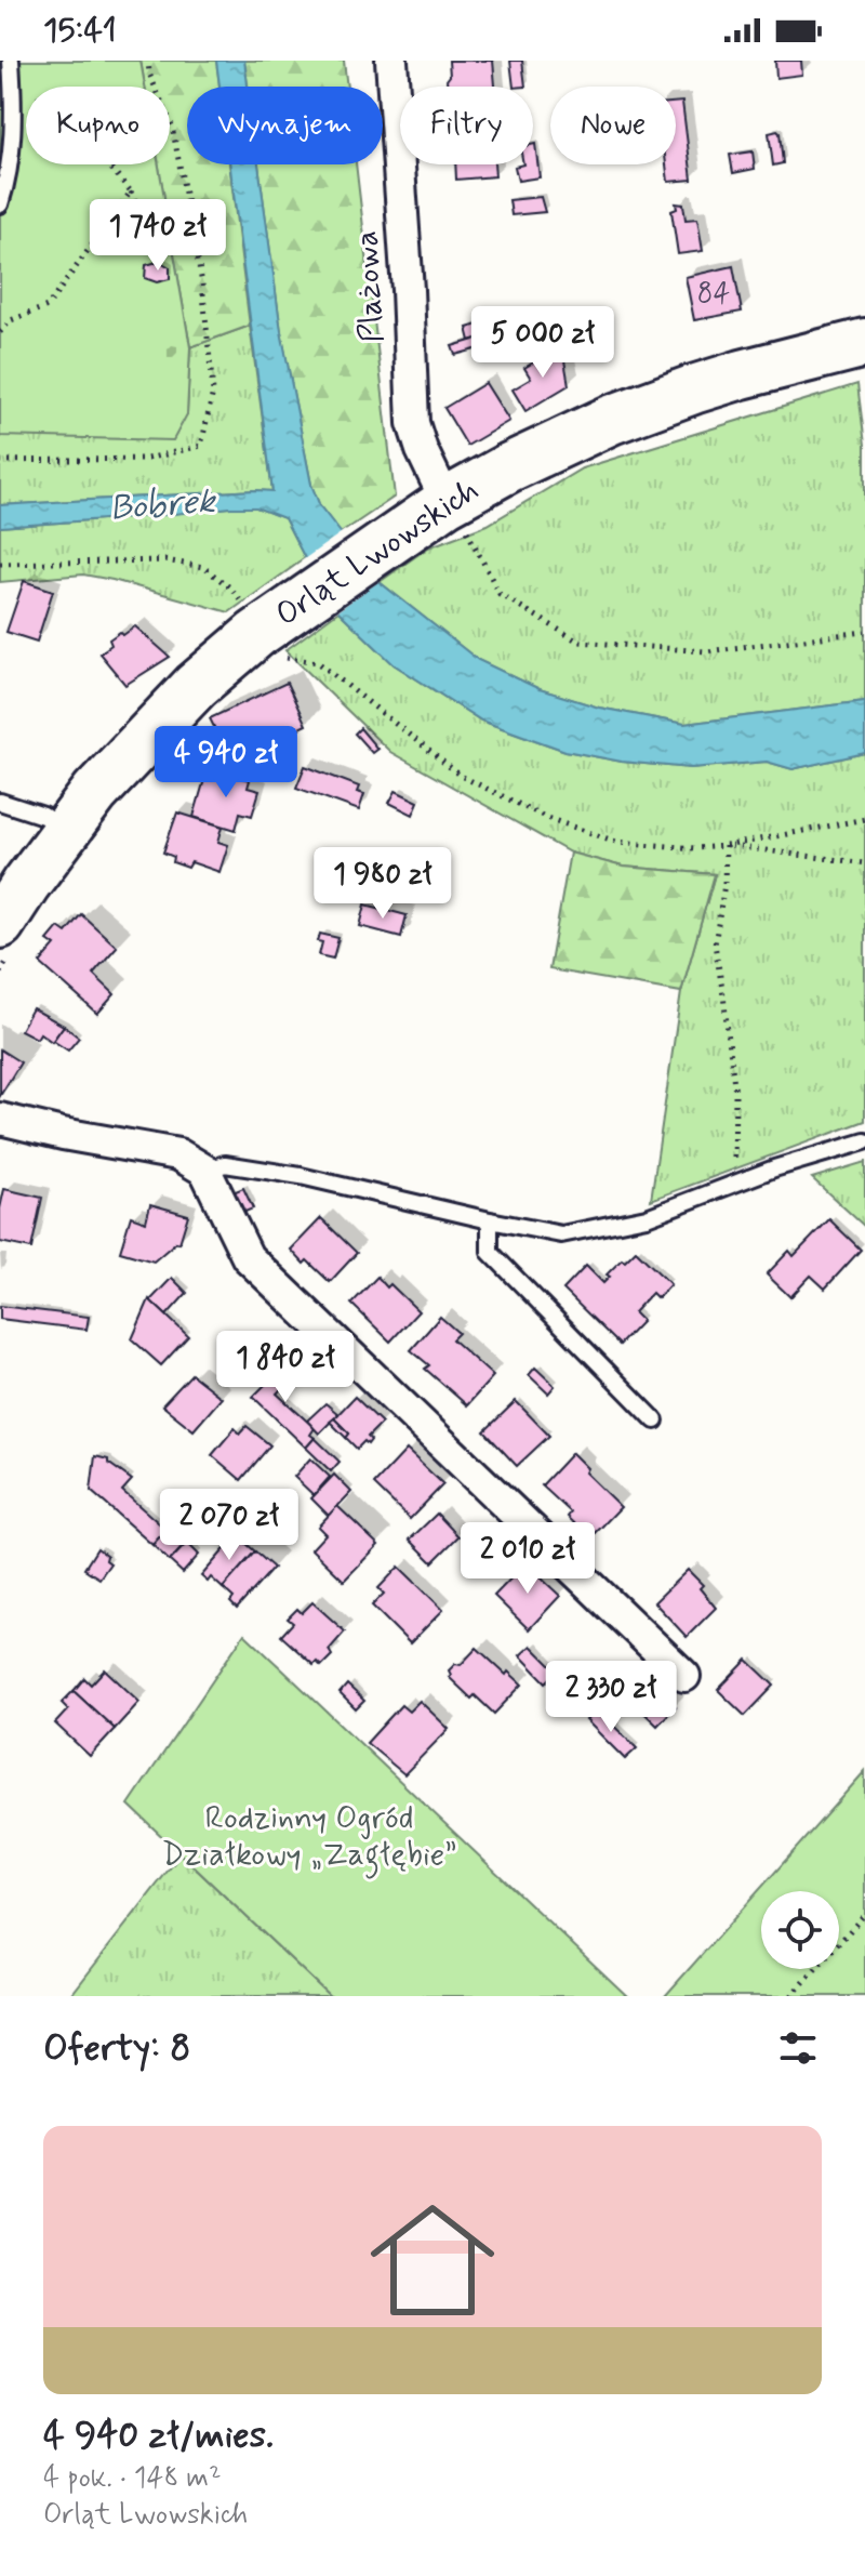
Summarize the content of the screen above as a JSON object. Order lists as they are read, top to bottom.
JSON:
{
  "streets": {
    "main road": ["Orląt Lwowskich"],
    "street": ["Plażowa"]
  },
  "crossings": [
    ["Plażowa", "Orląt Lwowskich"]
  ],
  "water": ["Bobrek"],
  "parks": ["Rodzinny Ogród Działkowy „Zagłębie”"],
  "house_numbers": ["84"],
  "page": {
    "status": "15:41",
    "chip": [
      "Kupno",
      "Wynajem",
      "Filtry",
      "Nowe"
    ],
    "price": [
      "1 740 zł",
      "5 000 zł",
      "4 940 zł",
      "1 980 zł",
      "1 840 zł",
      "2 070 zł",
      "2 010 zł",
      "2 330 zł"
    ],
    "heading": "Oferty: 8",
    "list": [
      {
        "name": "4 940 zł/mies.",
        "note": "4 pok. · 148 m² · Orląt Lwowskich"
      }
    ]
  }
}
